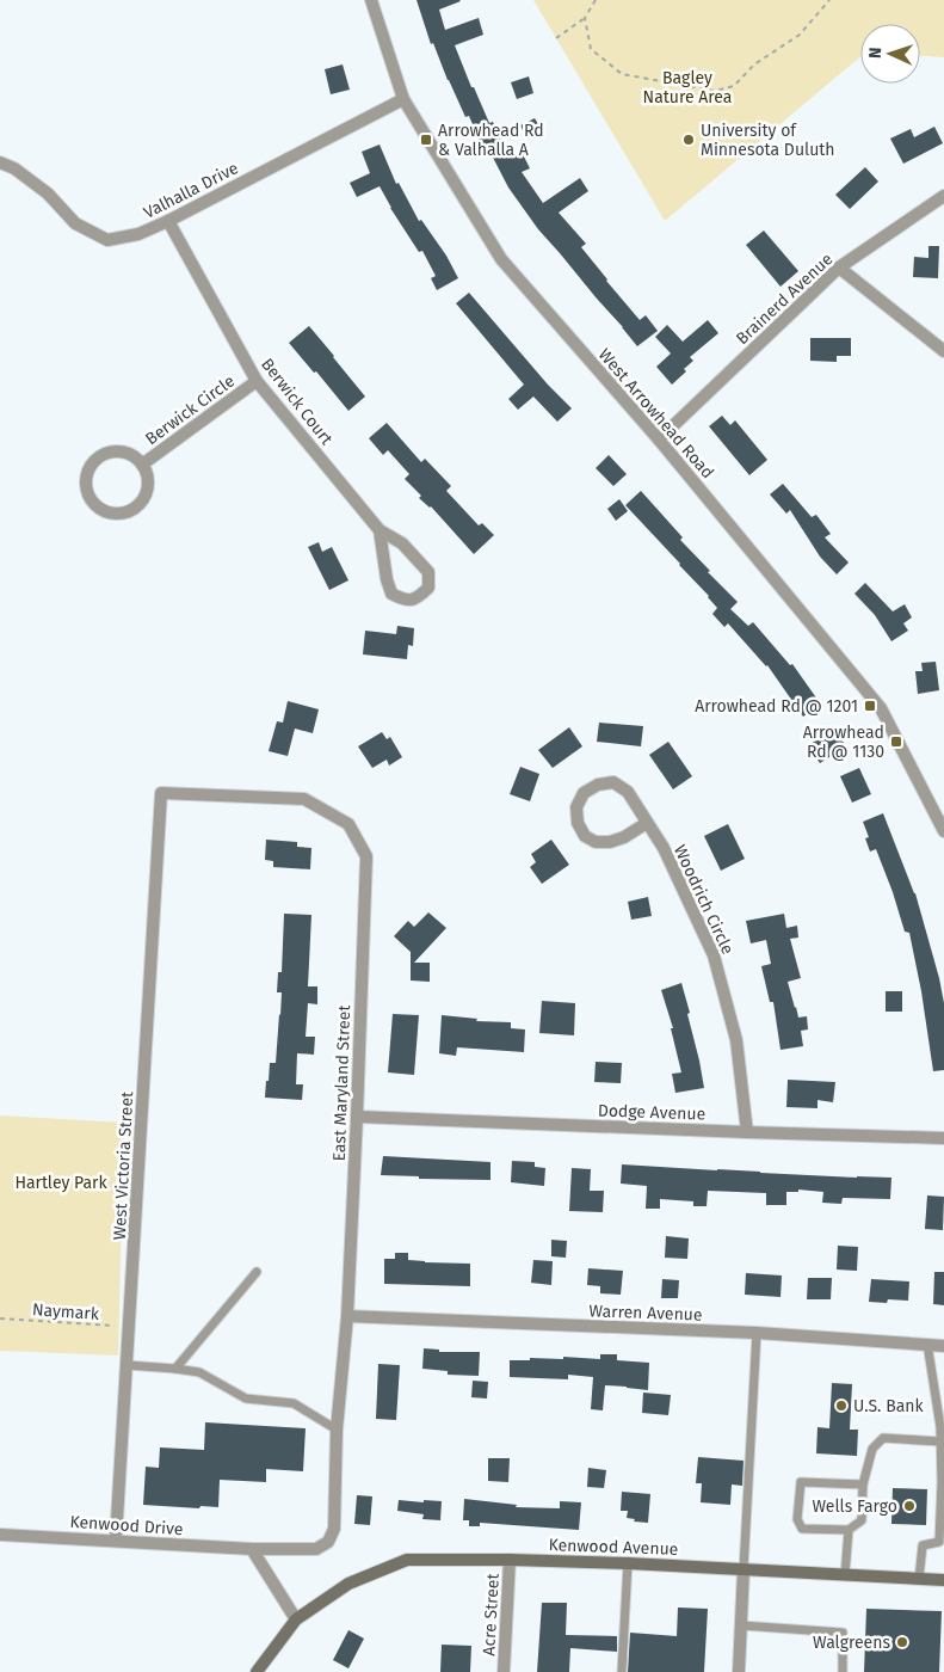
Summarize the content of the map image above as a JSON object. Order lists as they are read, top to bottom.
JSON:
{
  "streets": {
    "main road": ["Kenwood Avenue"],
    "street": [
      "Valhalla Drive",
      "Brainerd Avenue",
      "Berwick Court",
      "Berwick Circle",
      "West Arrowhead Road",
      "Woodrich Circle",
      "East Maryland Street",
      "Dodge Avenue",
      "West Victoria Street",
      "Warren Avenue",
      "Kenwood Drive",
      "Acre Street"
    ],
    "path": ["Naymark"]
  },
  "crossings": [
    ["Valhalla Drive", "Berwick Court"],
    ["Valhalla Drive", "West Arrowhead Road"],
    ["Brainerd Avenue", "West Arrowhead Road"],
    ["Berwick Court", "Berwick Circle"],
    ["Woodrich Circle", "Dodge Avenue"],
    ["East Maryland Street", "Dodge Avenue"],
    ["East Maryland Street", "West Victoria Street"],
    ["East Maryland Street", "Warren Avenue"],
    ["East Maryland Street", "Kenwood Drive"],
    ["West Victoria Street", "Naymark"],
    ["West Victoria Street", "Kenwood Drive"],
    ["Kenwood Avenue", "Acre Street"]
  ],
  "parks": ["Bagley Nature Area", "Hartley Park"],
  "places": {
    "transit": ["Arrowhead Rd & Valhalla A", "Arrowhead Rd @ 1201", "Arrowhead Rd @ 1130"],
    "other": [
      "University of Minnesota Duluth",
      "U.S. Bank",
      "Wells Fargo",
      "Walgreens"
    ]
  },
  "north": "left"
}
